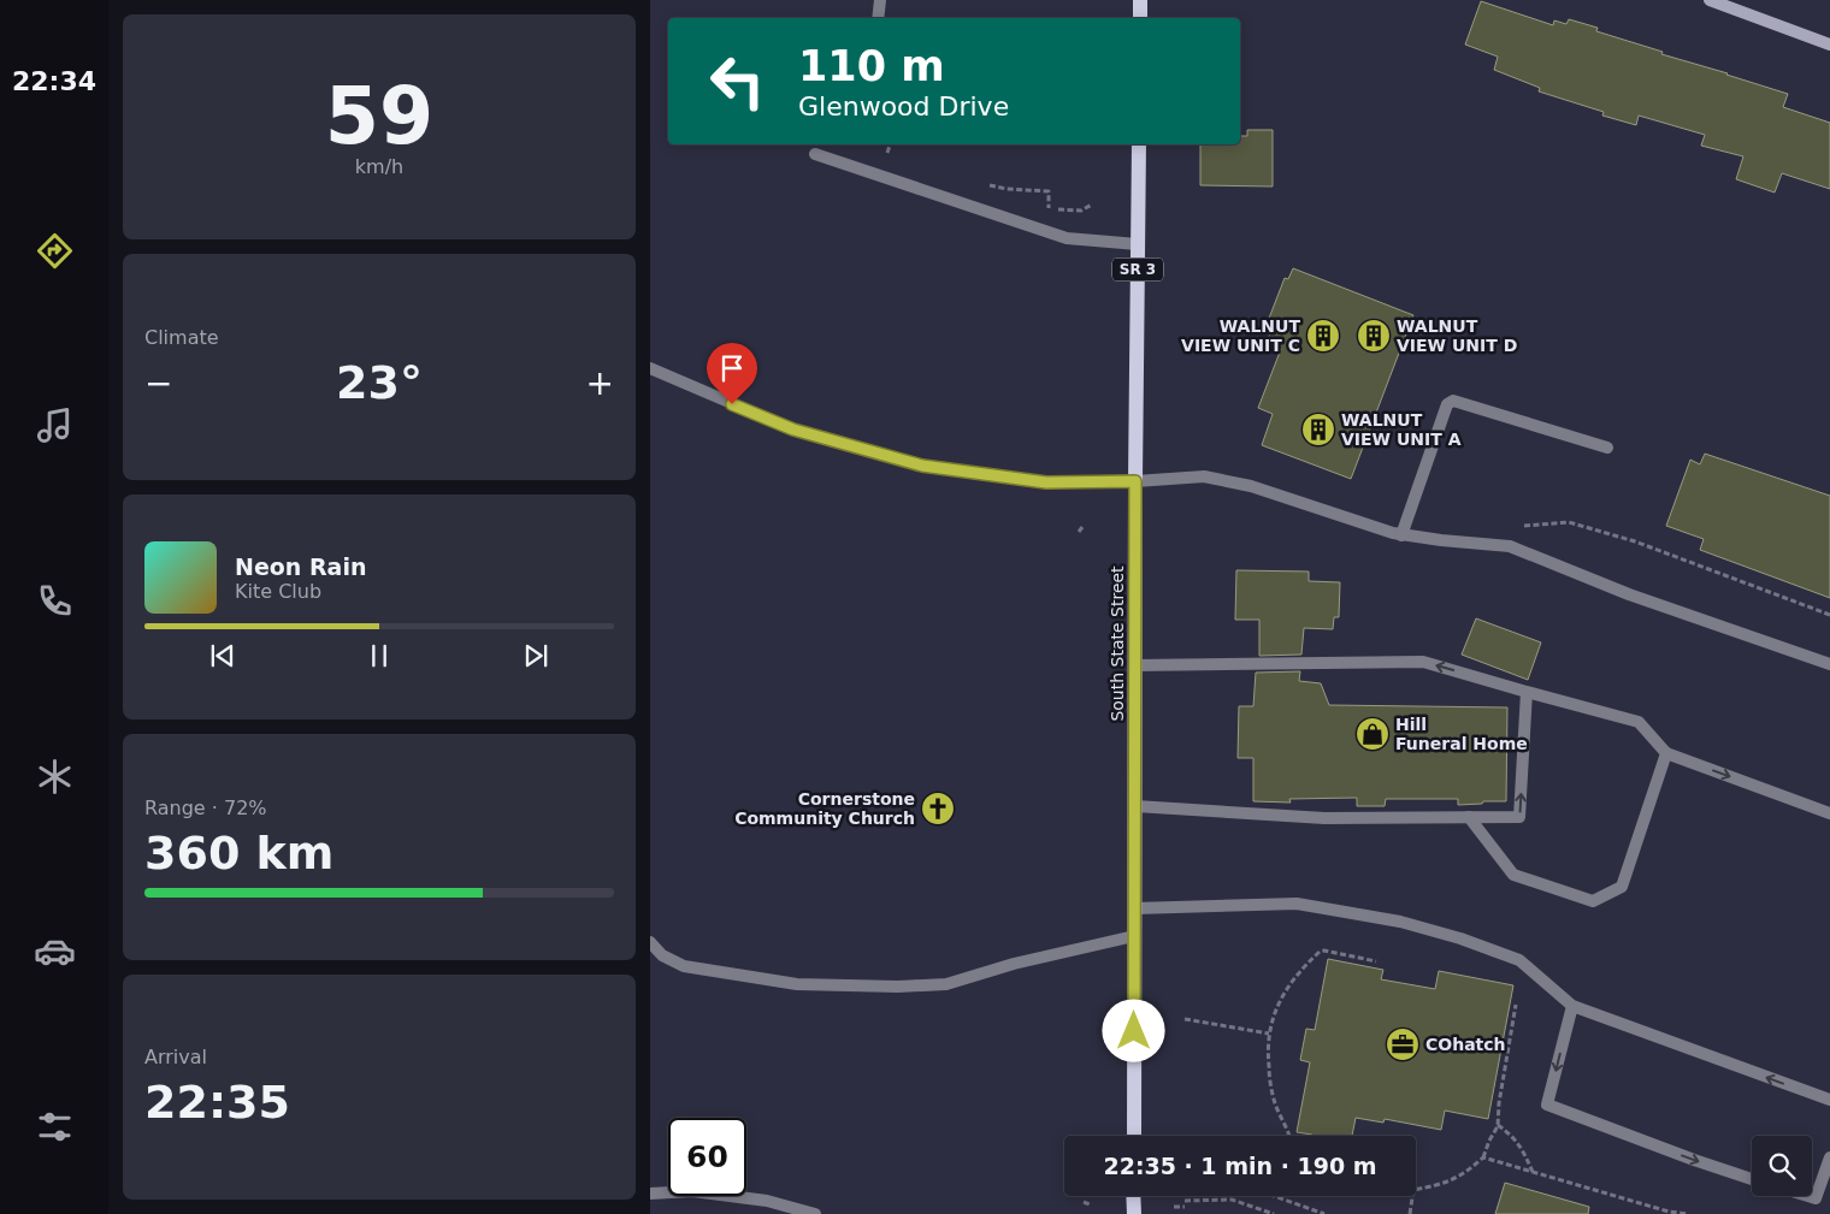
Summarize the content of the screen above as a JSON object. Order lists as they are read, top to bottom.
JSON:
{
  "streets": {
    "main road": ["SR 3", "South State Street"]
  },
  "places": {
    "building": ["WALNUT VIEW UNIT C", "WALNUT VIEW UNIT D", "WALNUT VIEW UNIT A"],
    "shop": ["Hill Funeral Home"],
    "church": ["Cornerstone Community Church"],
    "office": ["COhatch"]
  },
  "page": {
    "tabs": "22:34",
    "tile": [
      ["59", "km/h"],
      "Climate",
      ["Range · 72%", "360 km"],
      ["Arrival", "22:35"]
    ],
    "turn": ["110 m", "Glenwood Drive"],
    "heat": ["−", "23°", "+"],
    "song": ["Neon Rain", "Kite Club"],
    "limit": "60",
    "trip": "22:35 · 1 min · 190 m"
  }
}
